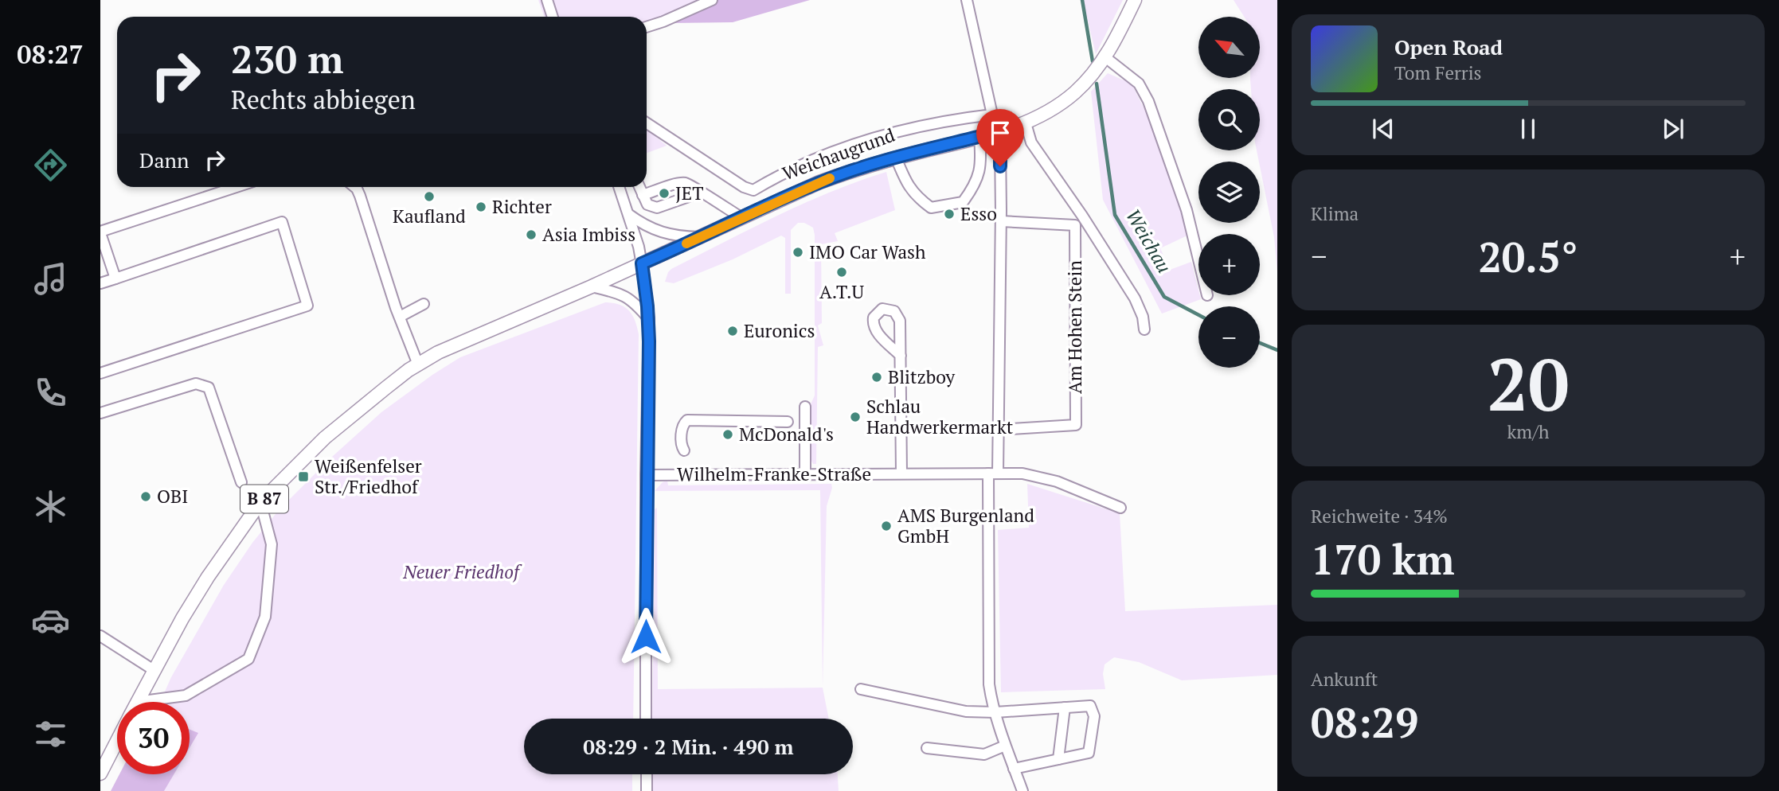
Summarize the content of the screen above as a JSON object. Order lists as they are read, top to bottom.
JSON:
{
  "streets": {
    "main road": ["B 87"],
    "street": ["Weichaugrund", "Am Hohen Stein", "Wilhelm-Franke-Straße"]
  },
  "water": ["Weichau"],
  "parks": ["Neuer Friedhof"],
  "places": {
    "other": [
      "JET",
      "Kaufland",
      "Richter",
      "Esso",
      "Asia Imbiss",
      "IMO Car Wash",
      "A.T.U",
      "Euronics",
      "Blitzboy",
      "Schlau Handwerkermarkt",
      "McDonald's",
      "OBI",
      "AMS Burgenland GmbH"
    ],
    "transit": ["Weißenfelser Str./Friedhof"]
  },
  "north": "top left",
  "page": {
    "tabs": "08:27",
    "map_buttons": ["+", "−"],
    "turn": ["230 m", "Rechts abbiegen"],
    "song": ["Open Road", "Tom Ferris"],
    "then": "Dann",
    "tile": [
      "Klima",
      ["20", "km/h"],
      ["Reichweite · 34%", "170 km"],
      ["Ankunft", "08:29"]
    ],
    "heat": ["−", "20.5°", "+"],
    "limit": "30",
    "trip": "08:29 · 2 Min. · 490 m"
  }
}
